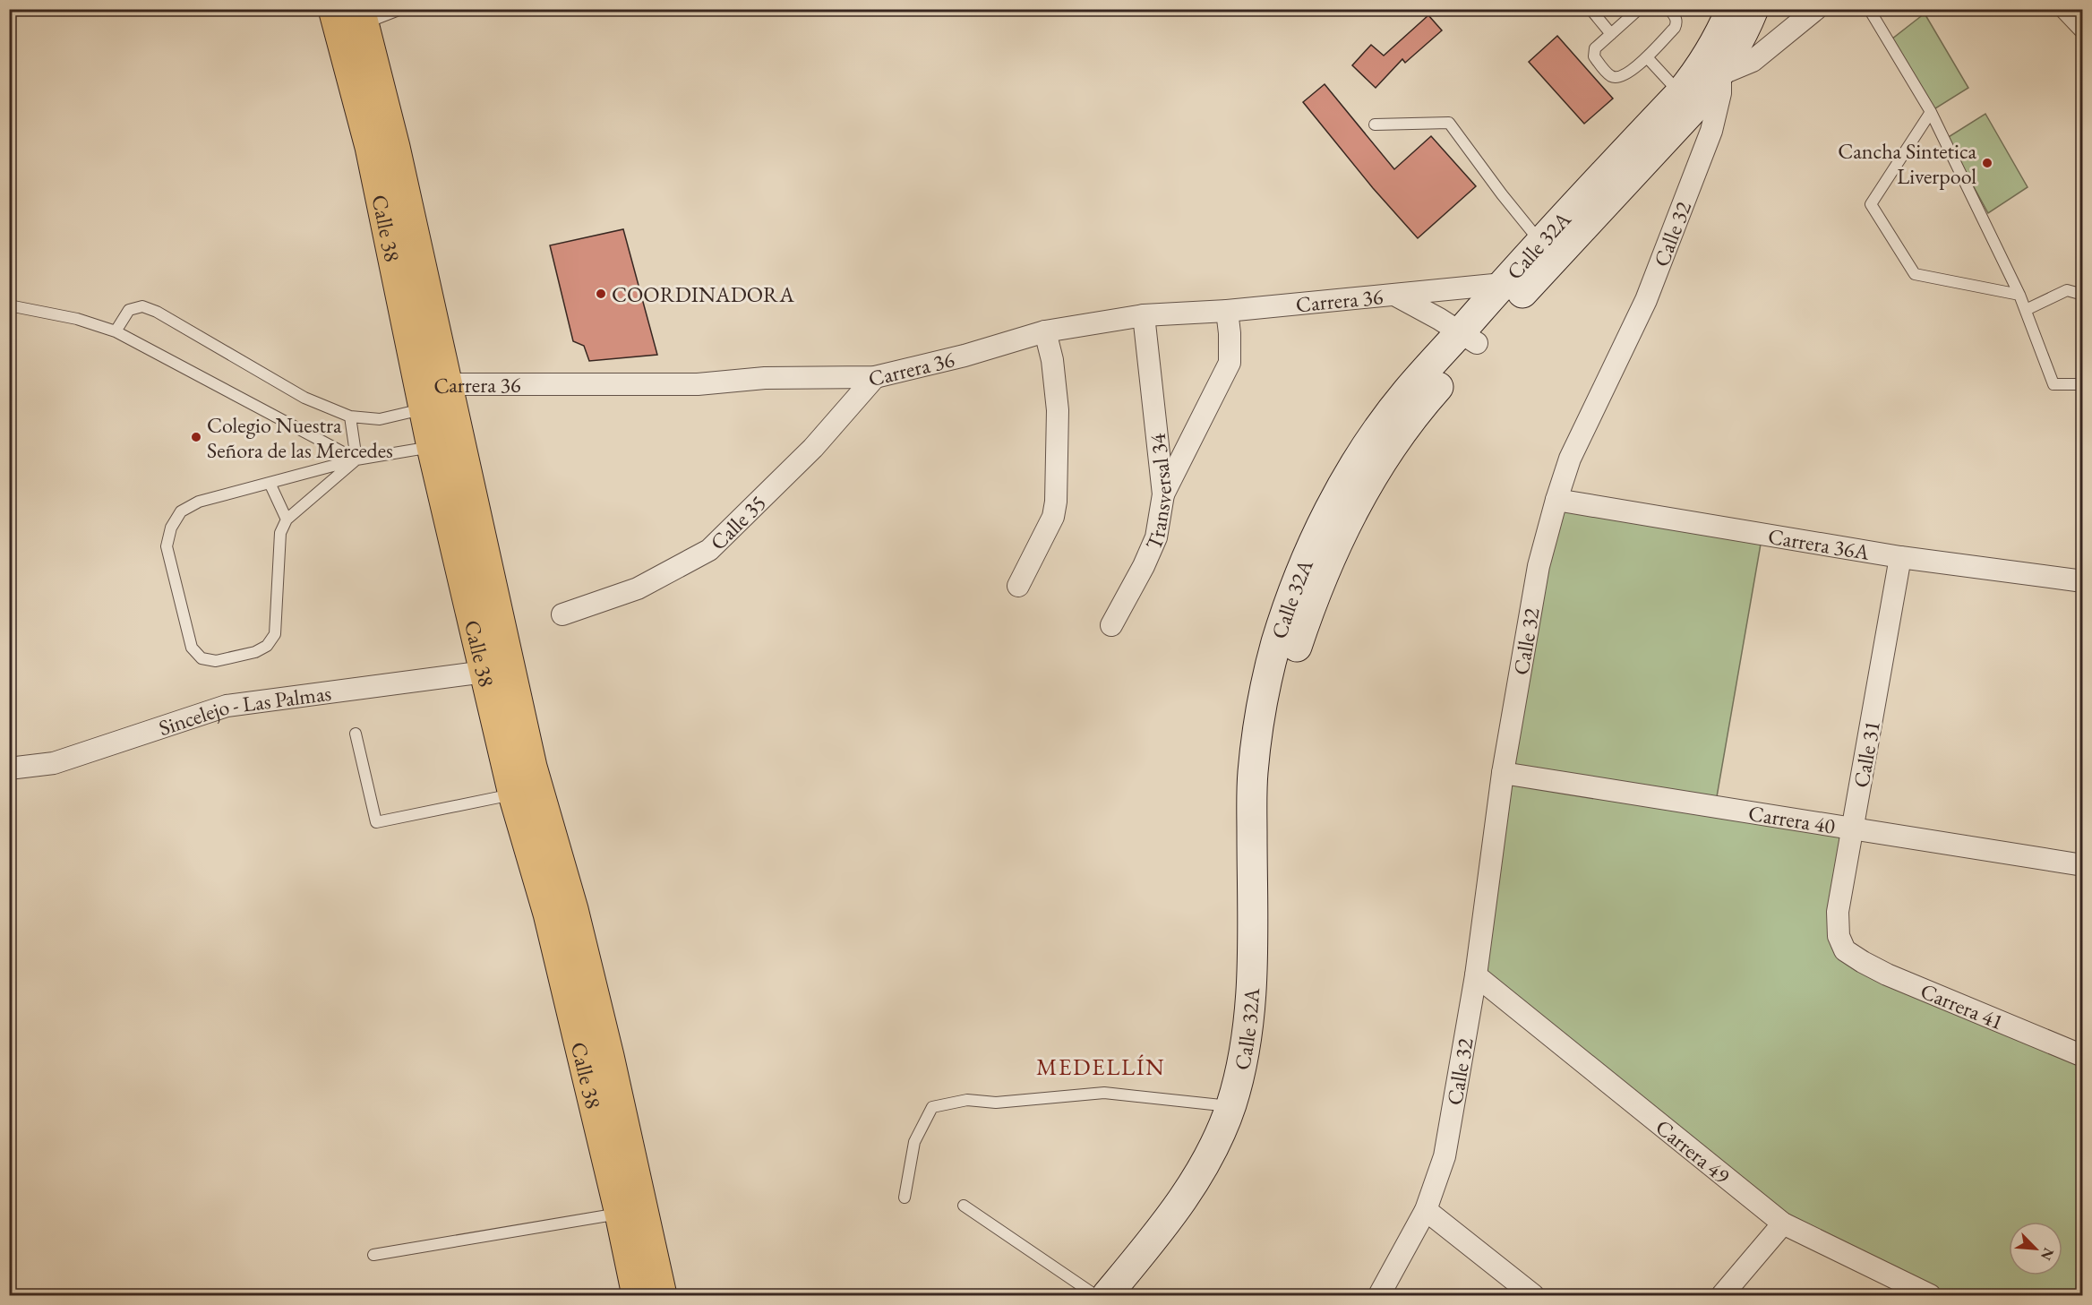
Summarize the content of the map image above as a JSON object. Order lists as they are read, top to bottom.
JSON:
{
  "streets": {
    "highway": ["Calle 38"],
    "main road": ["Calle 32", "Calle 32A"],
    "street": [
      "Carrera 36",
      "Transversal 34",
      "Calle 35",
      "Carrera 36A",
      "Sincelejo - Las Palmas",
      "Calle 31",
      "Carrera 40",
      "Carrera 41",
      "Carrera 49"
    ]
  },
  "crossings": [
    ["Calle 38", "Carrera 36"],
    ["Calle 38", "Sincelejo - Las Palmas"],
    ["Calle 32", "Calle 32A"],
    ["Calle 32", "Carrera 36A"],
    ["Calle 32", "Carrera 40"],
    ["Calle 32", "Carrera 49"],
    ["Calle 32A", "Carrera 36"],
    ["Carrera 36", "Transversal 34"],
    ["Carrera 36", "Calle 35"],
    ["Carrera 36A", "Calle 31"],
    ["Calle 31", "Carrera 40"],
    ["Calle 31", "Carrera 41"]
  ],
  "districts": ["MEDELLÍN"],
  "places": ["Cancha Sintetica Liverpool", "COORDINADORA", "Colegio Nuestra Señora de las Mercedes"],
  "north": "bottom right"
}
